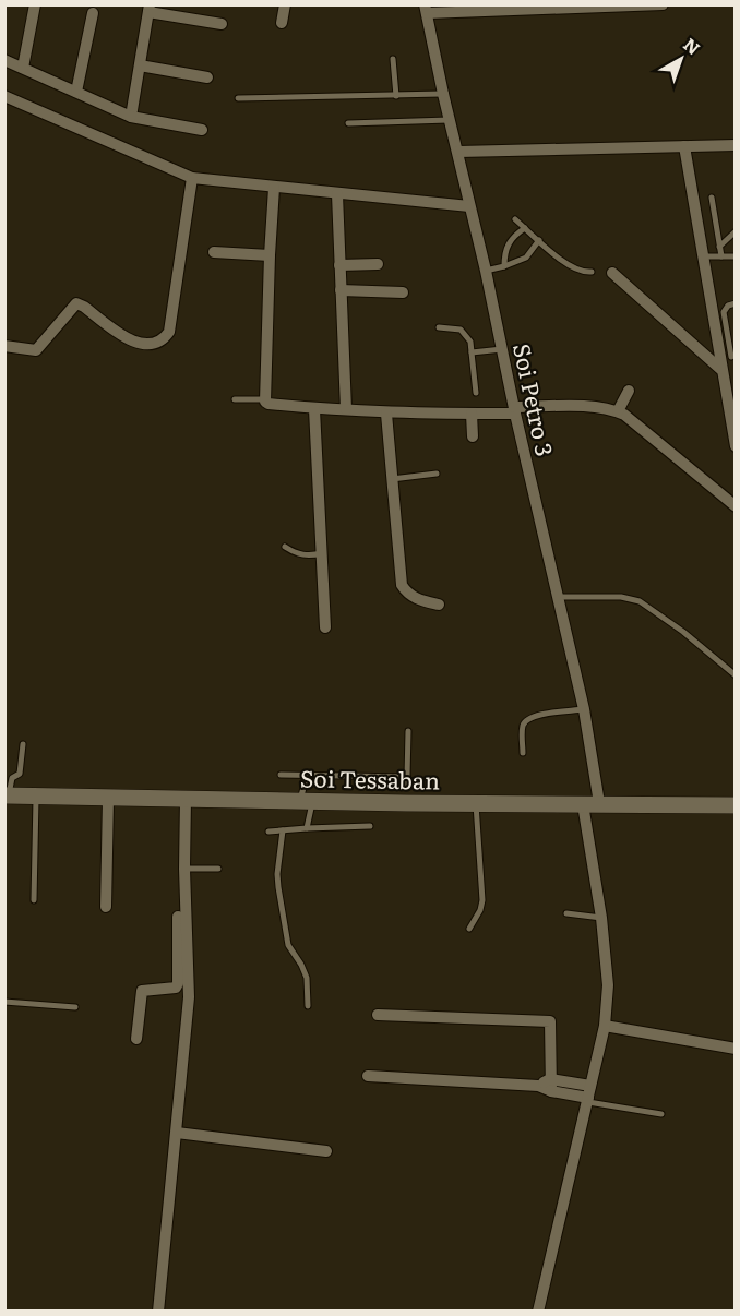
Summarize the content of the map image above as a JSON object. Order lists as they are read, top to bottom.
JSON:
{
  "streets": {
    "street": ["Soi Petro 3", "Soi Tessaban"]
  },
  "crossings": [
    ["Soi Petro 3", "Soi Tessaban"]
  ],
  "north": "top right"
}
